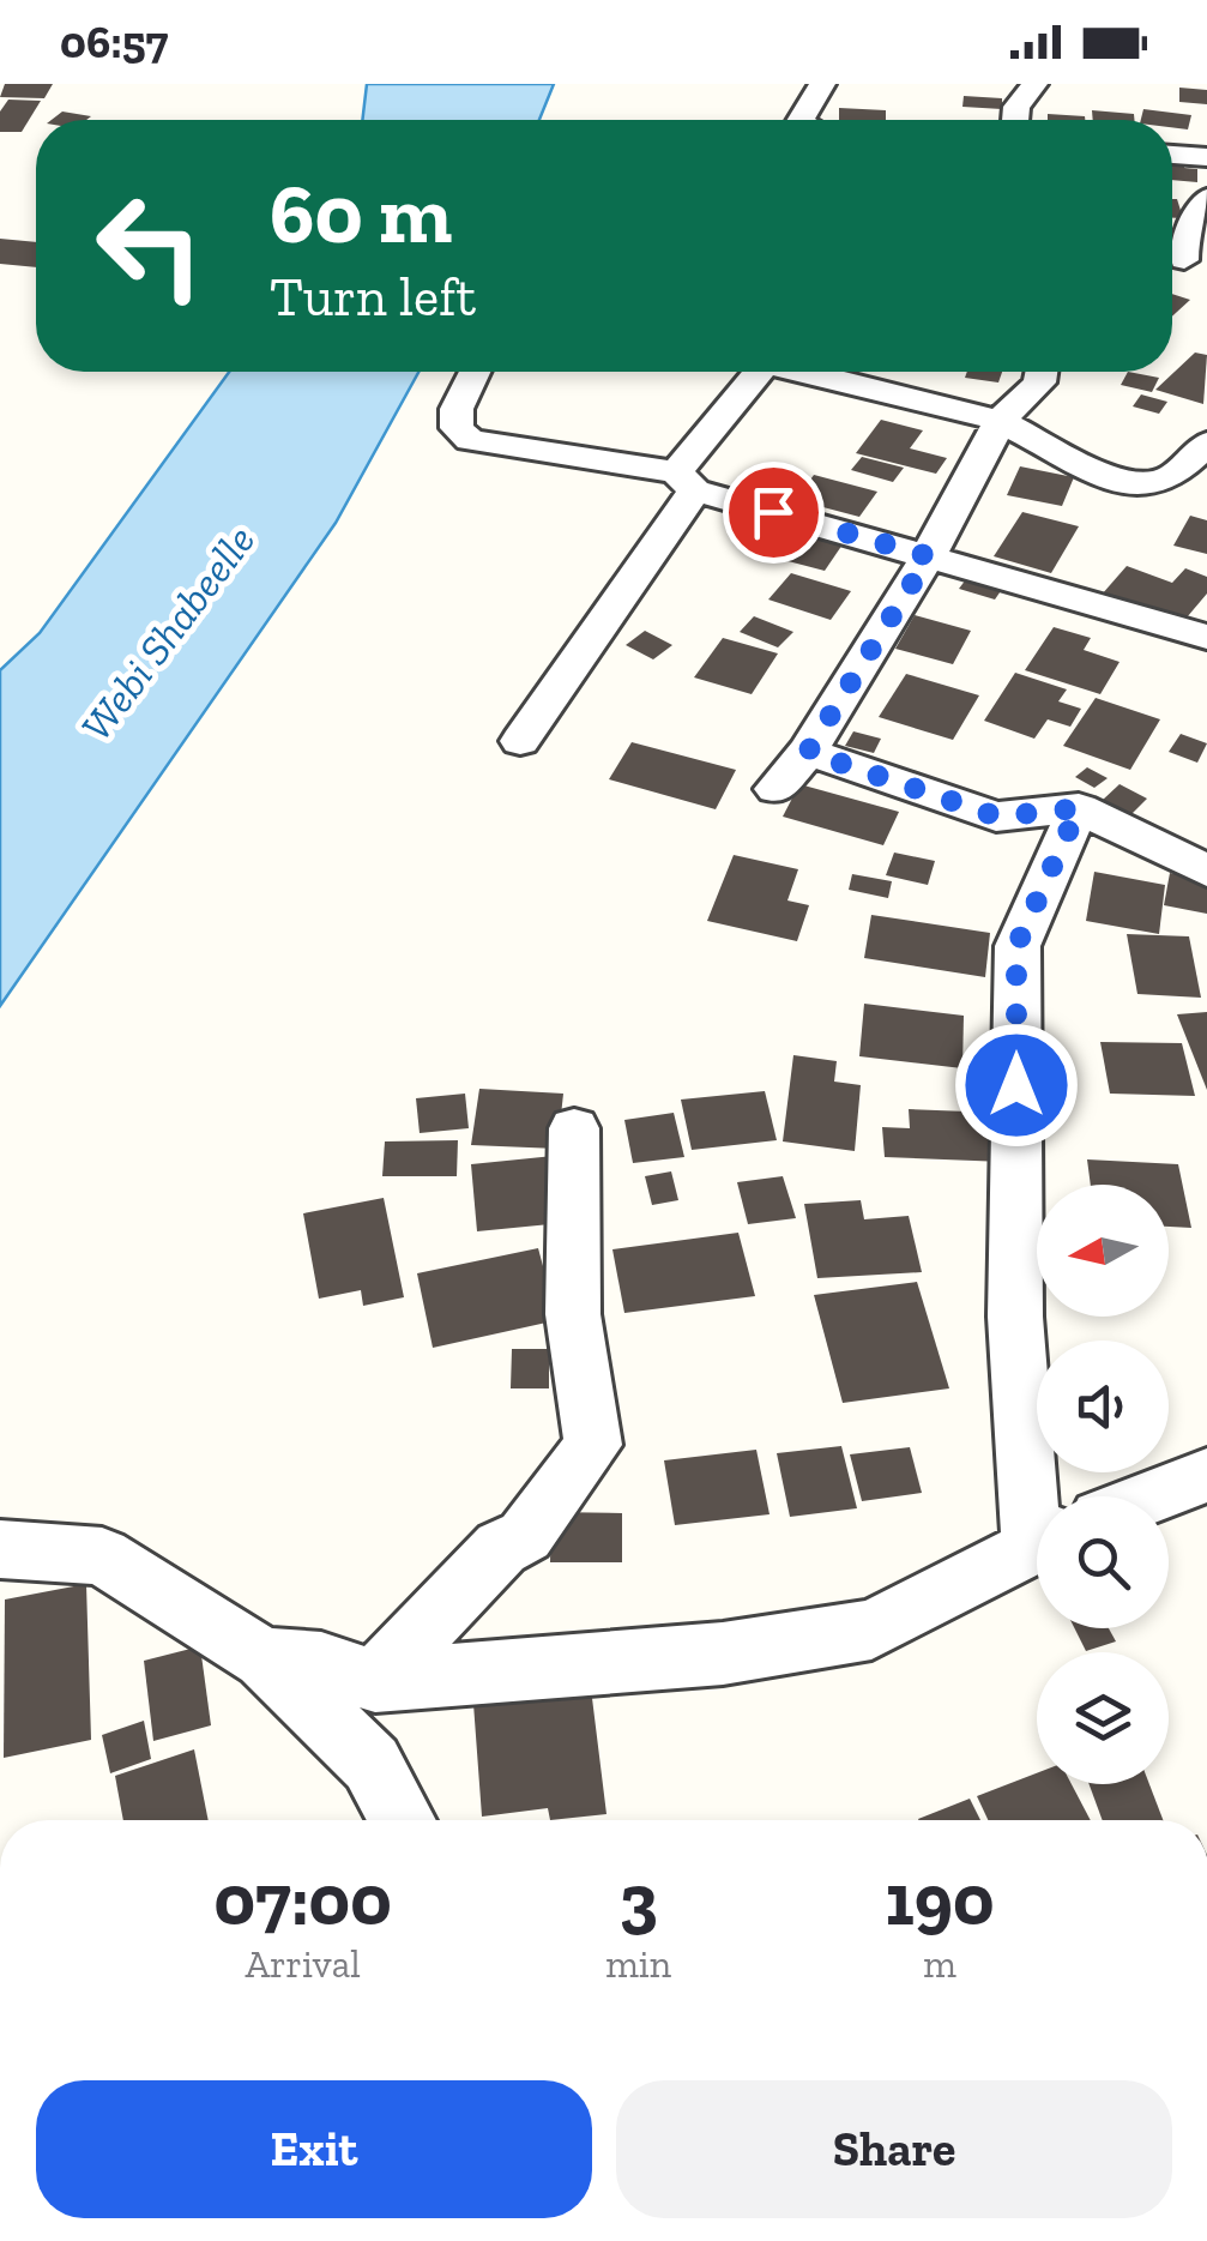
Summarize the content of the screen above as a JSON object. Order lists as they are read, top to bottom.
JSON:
{
  "water": ["Webi Shabeelle"],
  "north": "left",
  "page": {
    "status": "06:57",
    "turn": ["60 m", "Turn left"],
    "eta": [
      "07:00",
      "Arrival",
      "3",
      "min",
      "190",
      "m"
    ],
    "buttons": ["Exit", "Share"]
  }
}
